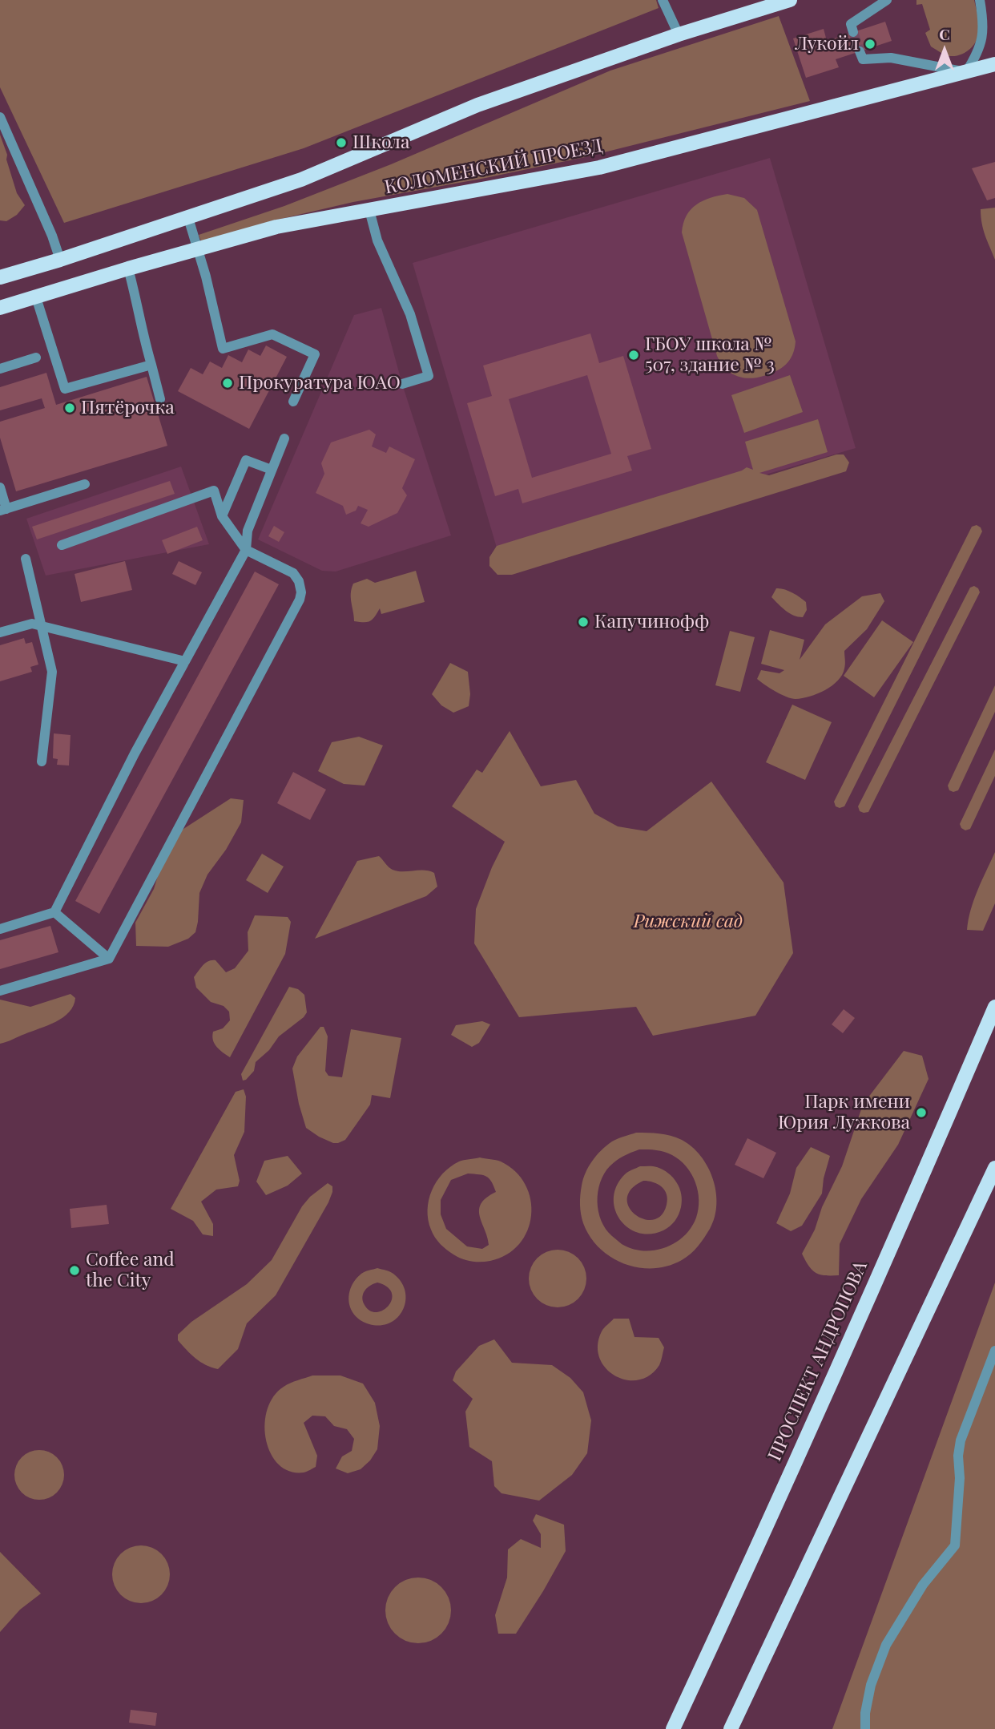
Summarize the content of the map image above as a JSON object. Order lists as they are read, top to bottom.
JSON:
{
  "streets": {
    "main road": ["КОЛОМЕНСКИЙ ПРОЕЗД", "ПРОСПЕКТ АНДРОПОВА"]
  },
  "parks": ["Рижский сад"],
  "places": [
    "Лукойл",
    "Школа",
    "ГБОУ школа № 507, здание № 3",
    "Прокуратура ЮАО",
    "Пятёрочка",
    "Капучинофф",
    "Парк имени Юрия Лужкова",
    "Coffee and the City"
  ],
  "north": "top"
}
